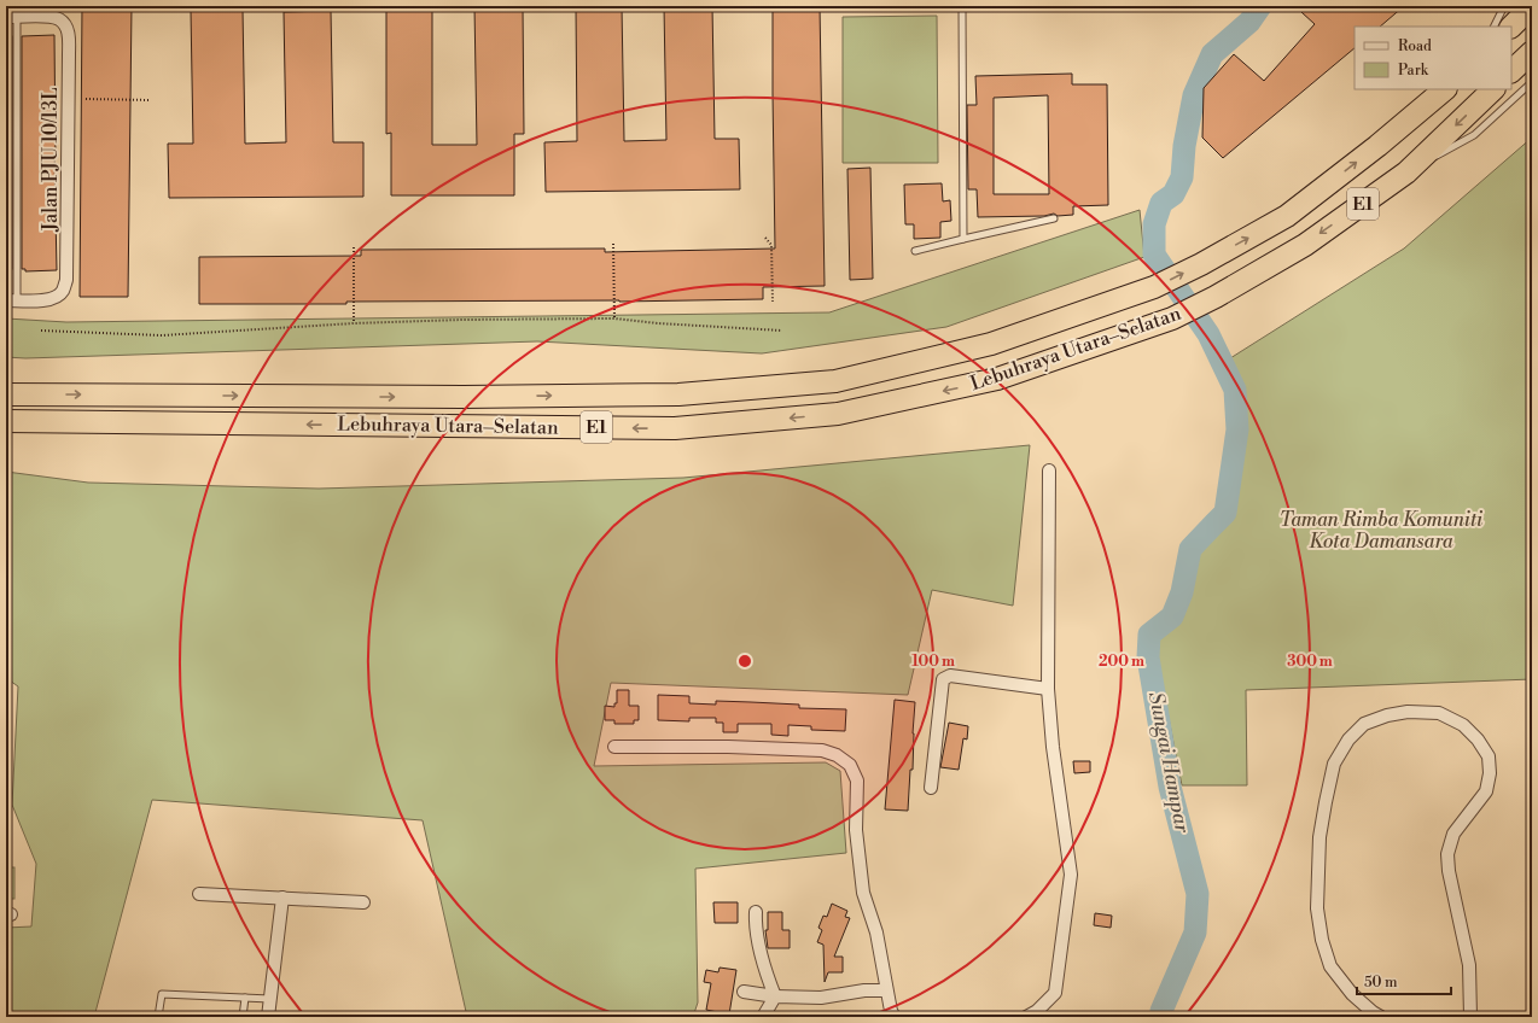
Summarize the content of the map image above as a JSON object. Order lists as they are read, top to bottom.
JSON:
{
  "streets": {
    "highway": ["E1", "Lebuhraya Utara–Selatan"],
    "street": ["Jalan PJU 10/13L"]
  },
  "water": ["Sungai Hampar"],
  "parks": ["Taman Rimba Komuniti Kota Damansara"],
  "legend": ["Road", "Park"],
  "scale_bar": "50 m",
  "rings": ["100 m", "200 m", "300 m"]
}
